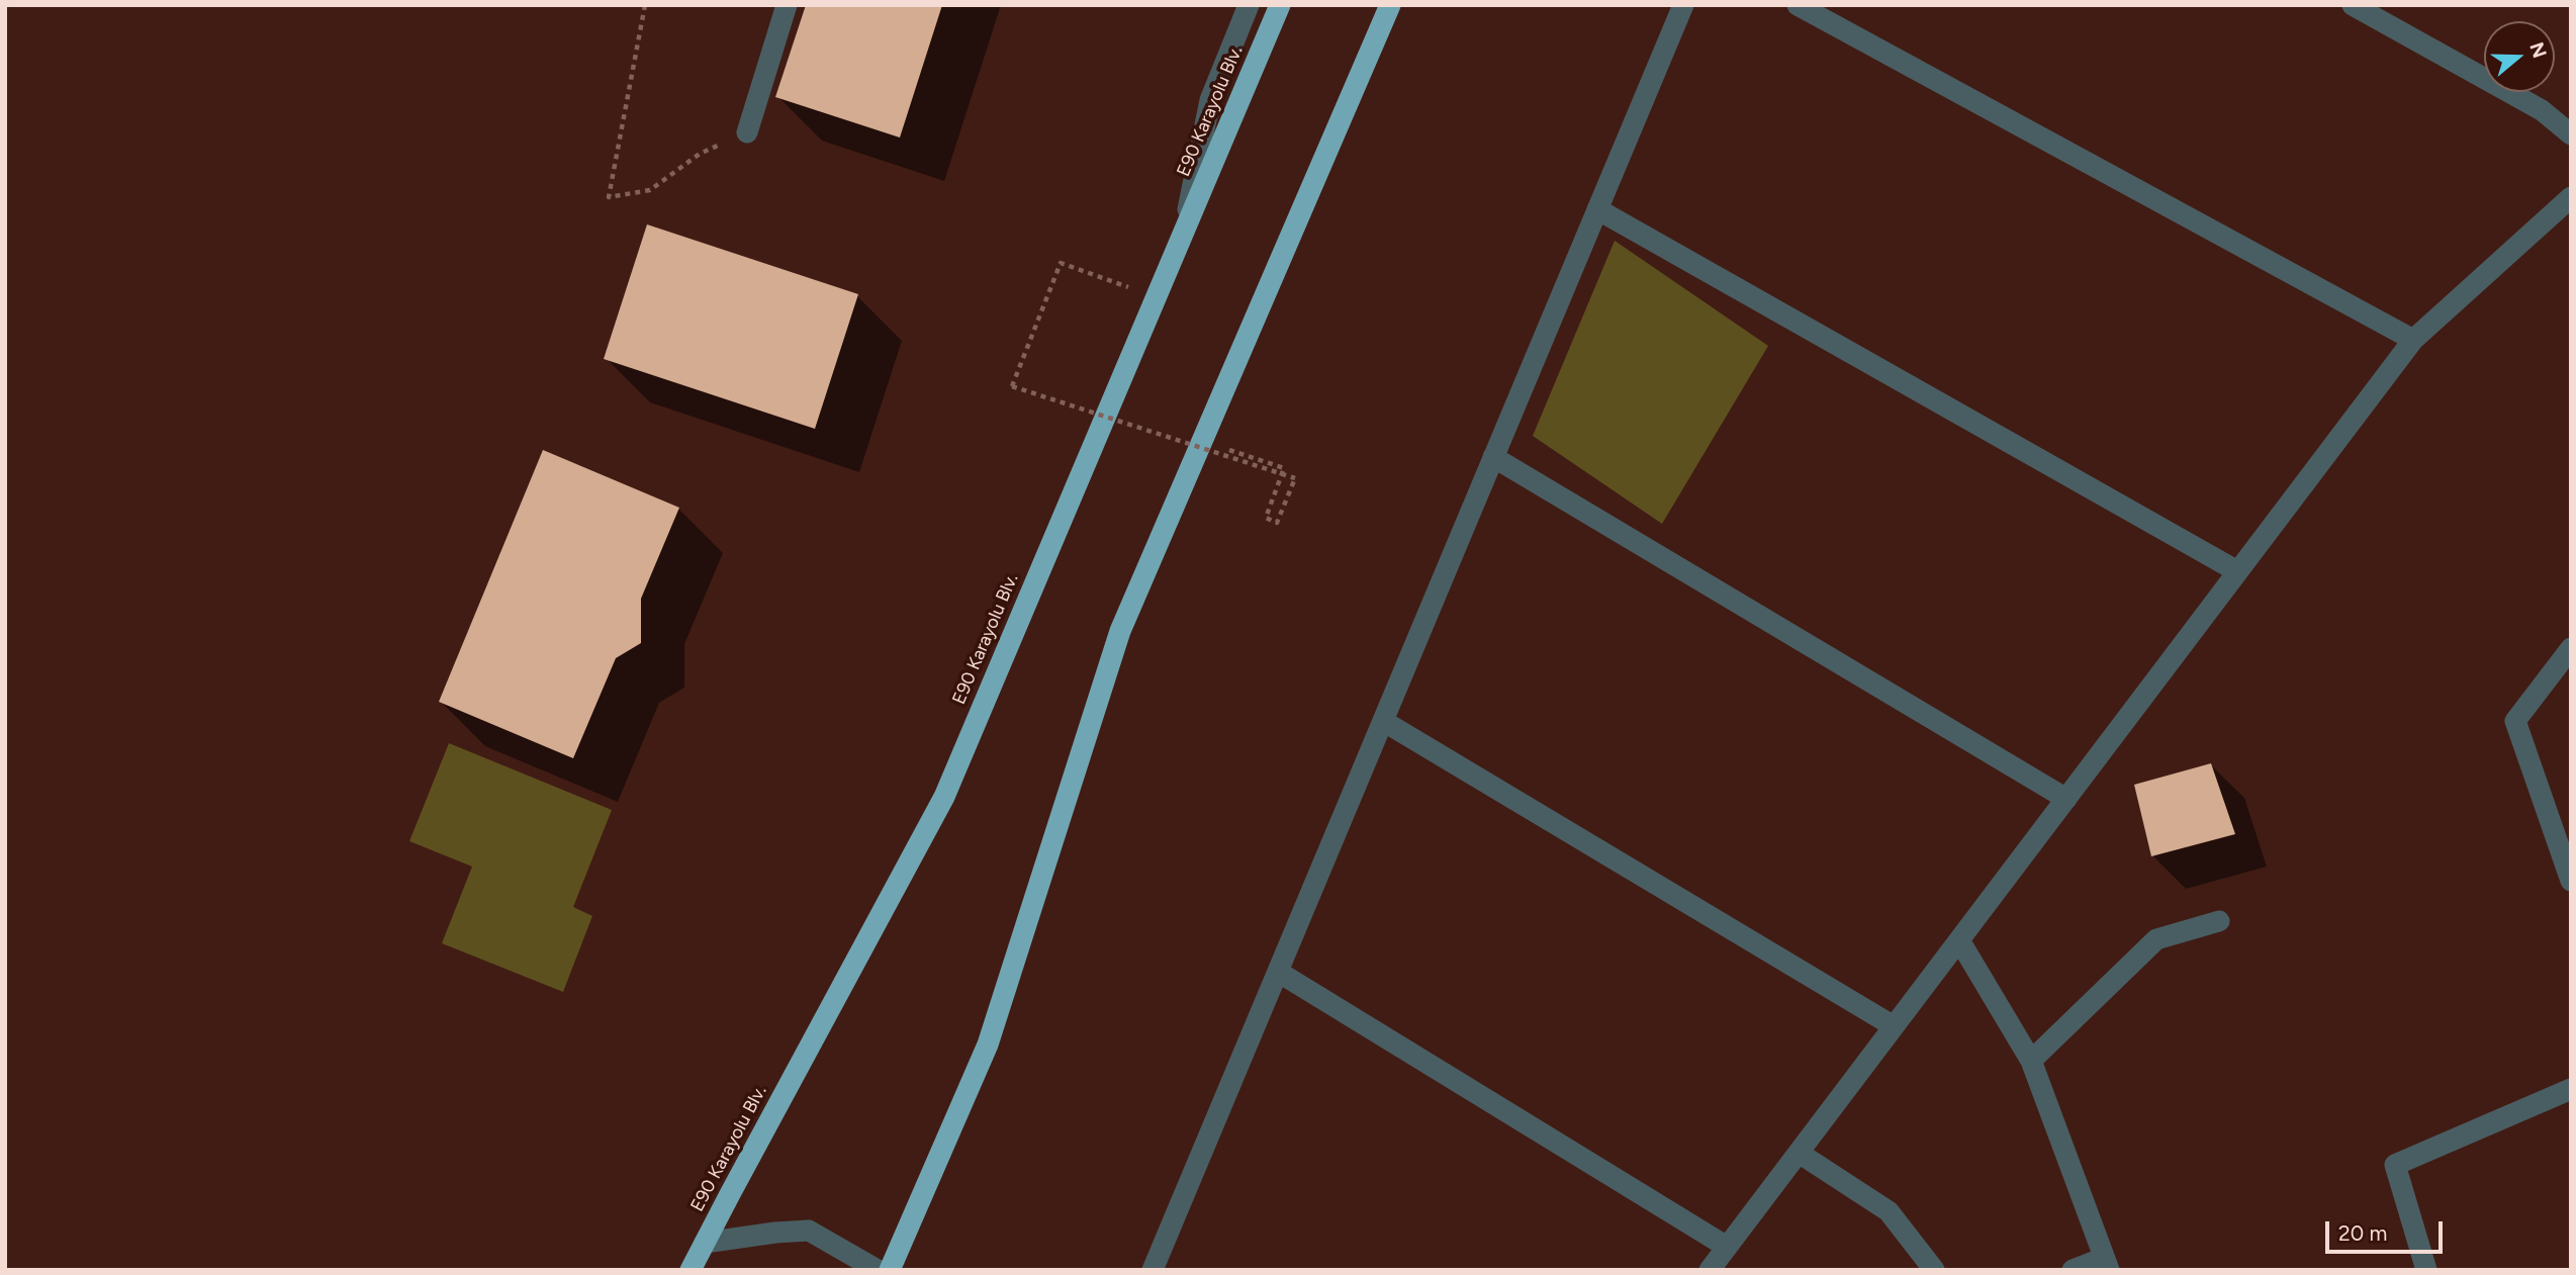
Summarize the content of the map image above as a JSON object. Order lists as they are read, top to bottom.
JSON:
{
  "streets": {
    "highway": ["E90 Karayolu Blv."]
  },
  "scale_bar": "20 m",
  "north": "right"
}
